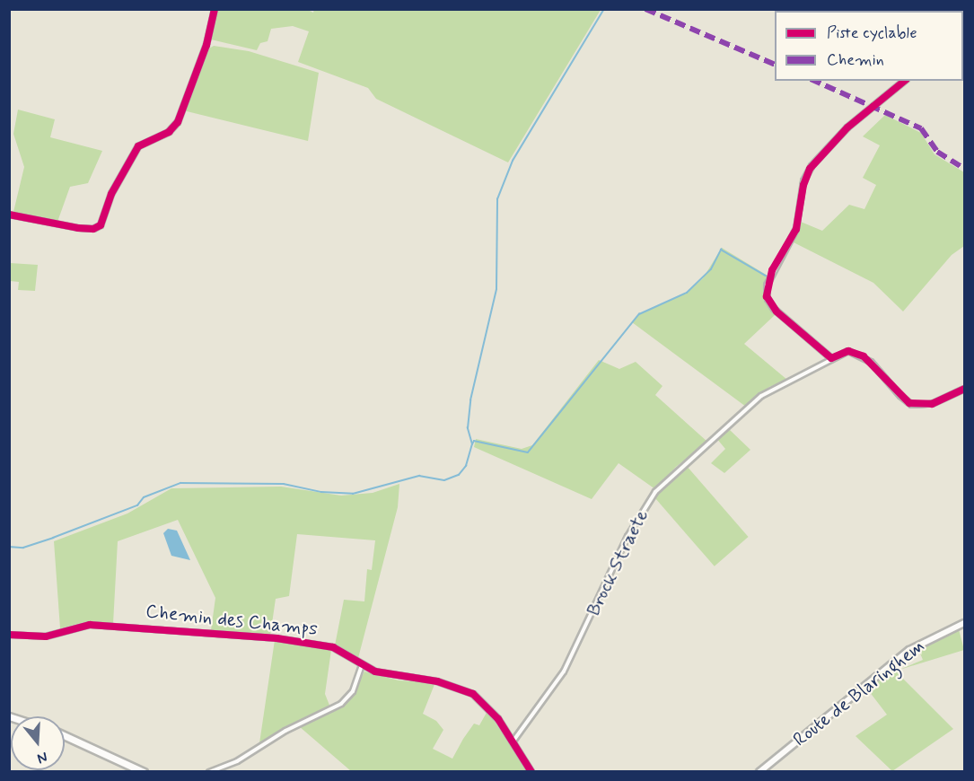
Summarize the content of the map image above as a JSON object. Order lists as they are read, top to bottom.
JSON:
{
  "streets": {
    "street": ["Brock Straete", "Chemin des Champs", "Route de Blaringhem"]
  },
  "crossings": [
    ["Brock Straete", "Chemin des Champs"]
  ],
  "legend": ["Piste cyclable", "Chemin"],
  "north": "bottom"
}
